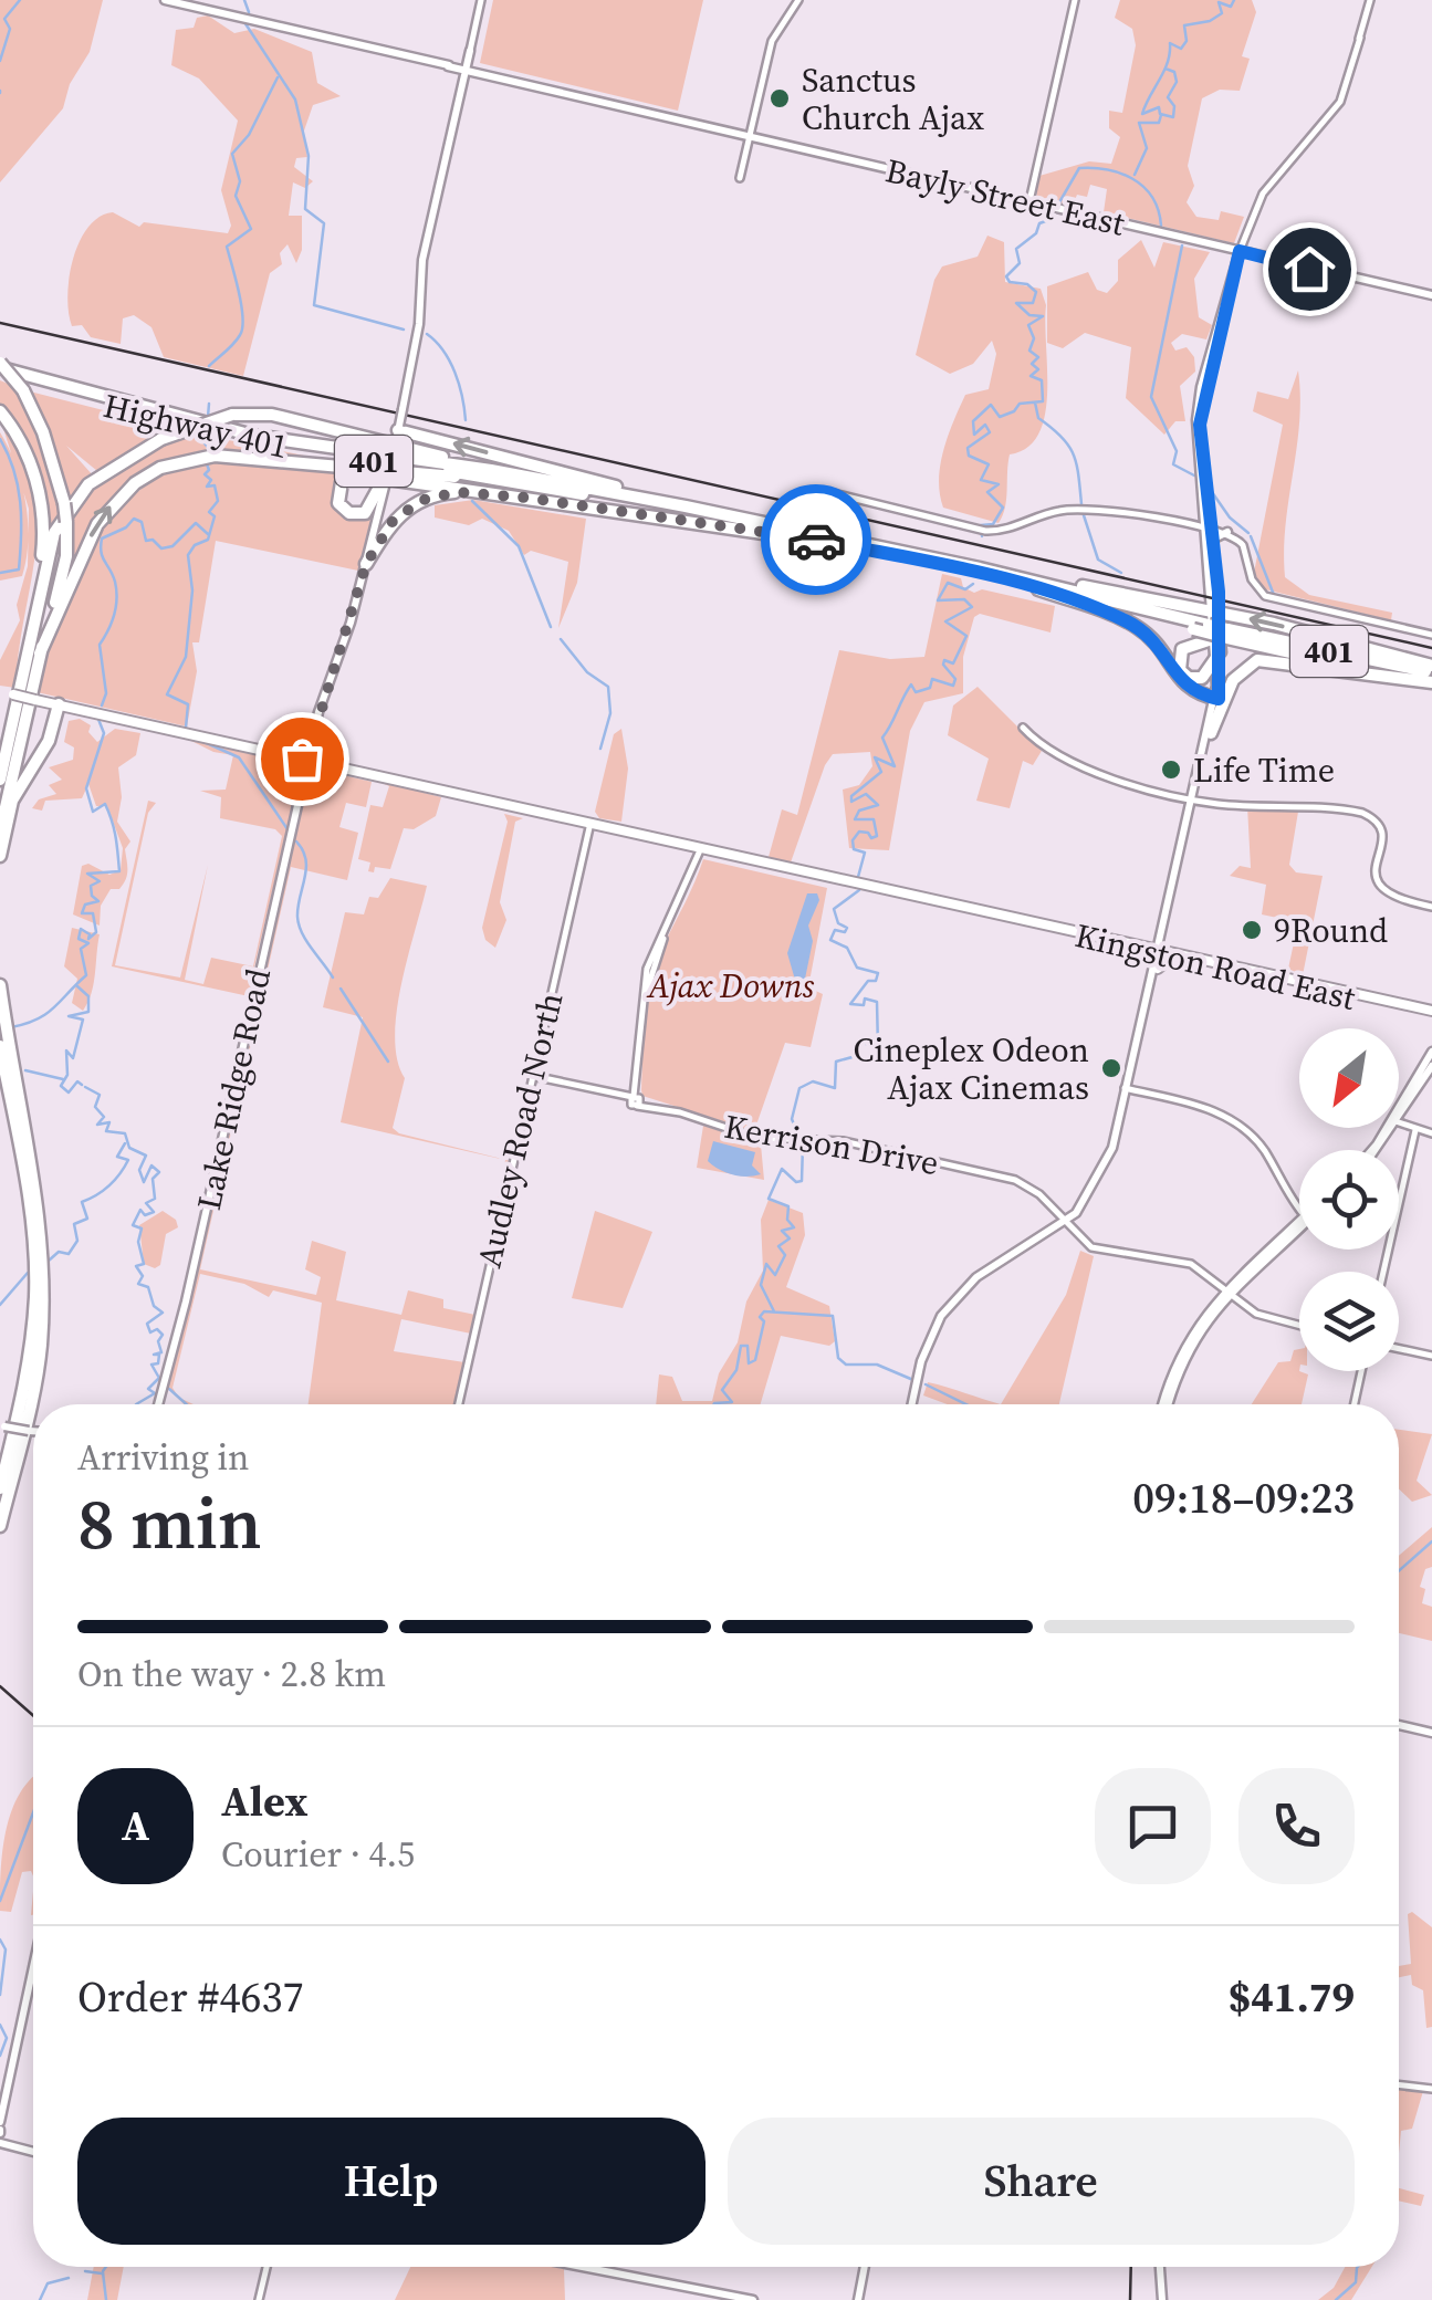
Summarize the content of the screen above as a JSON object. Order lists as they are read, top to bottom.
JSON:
{
  "streets": {
    "highway": ["Highway 401", "401"],
    "main road": ["Bayly Street East", "Kingston Road East", "Lake Ridge Road"],
    "street": ["Audley Road North", "Kerrison Drive"]
  },
  "crossings": [
    ["Highway 401", "401"],
    ["Kingston Road East", "Lake Ridge Road"],
    ["Kingston Road East", "Audley Road North"],
    ["Audley Road North", "Kerrison Drive"]
  ],
  "parks": ["Ajax Downs"],
  "places": [
    "Sanctus Church Ajax",
    "Life Time",
    "9Round",
    "Cineplex Odeon Ajax Cinemas"
  ],
  "north": "bottom left",
  "page": {
    "heading": ["8 min", "Arriving in", "09:18–09:23"],
    "panel": [
      "Alex",
      "Courier · 4.5",
      "Order #4637",
      "$41.79"
    ],
    "bar": "On the way · 2.8 km",
    "round": "A",
    "buttons": ["Help", "Share"]
  }
}
